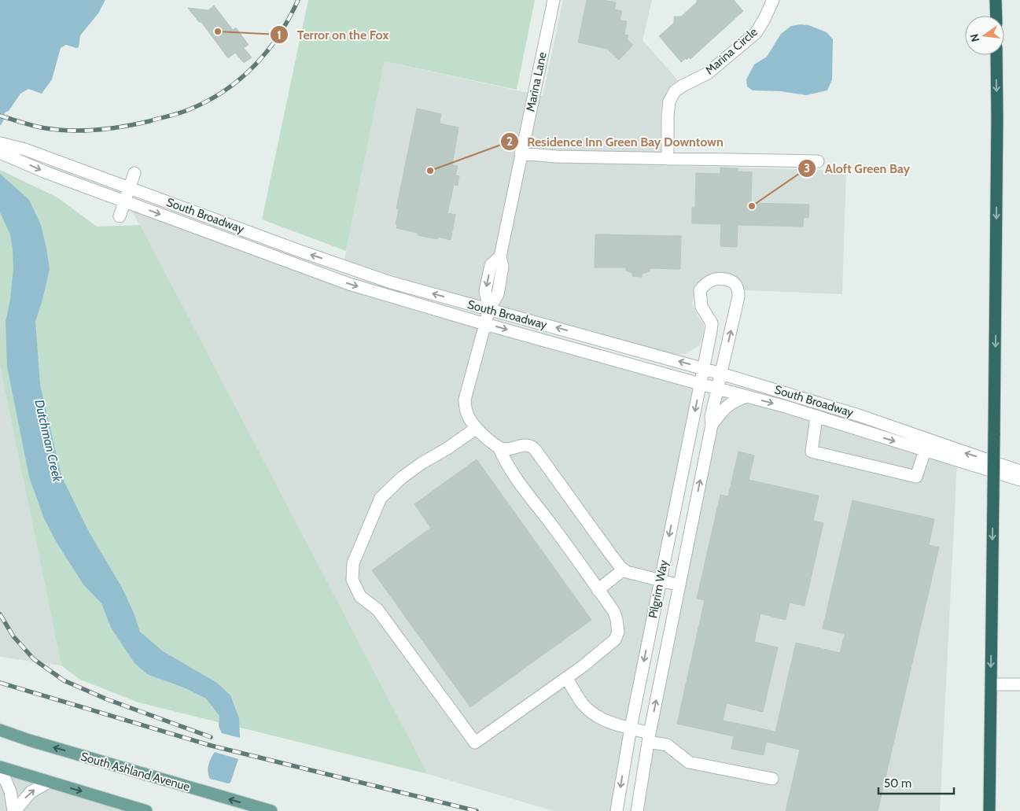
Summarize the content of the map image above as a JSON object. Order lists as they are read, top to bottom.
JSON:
{
  "streets": {
    "main road": ["South Ashland Avenue"],
    "street": [
      "Marina Circle",
      "Marina Lane",
      "South Broadway",
      "Pilgrim Way"
    ]
  },
  "crossings": [
    ["Marina Lane", "South Broadway"],
    ["South Broadway", "Pilgrim Way"]
  ],
  "water": ["Dutchman Creek"],
  "places": ["Terror on the Fox", "Residence Inn Green Bay Downtown", "Aloft Green Bay"],
  "scale_bar": "50 m",
  "north": "left"
}
